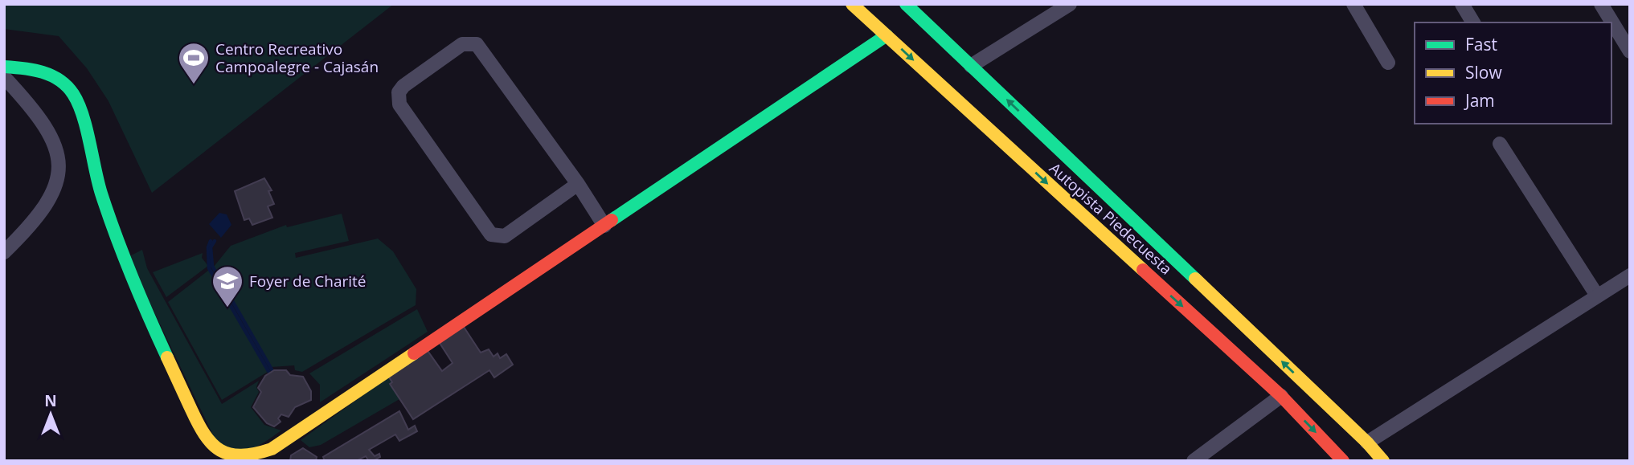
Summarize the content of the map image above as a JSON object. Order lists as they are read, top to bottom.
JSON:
{
  "streets": {
    "main road": ["Autopista Piedecuesta"]
  },
  "places": {
    "sports": ["Centro Recreativo Campoalegre - Cajasán"],
    "school or university": ["Foyer de Charité"]
  },
  "legend": ["Fast", "Slow", "Jam"],
  "north": "top"
}
